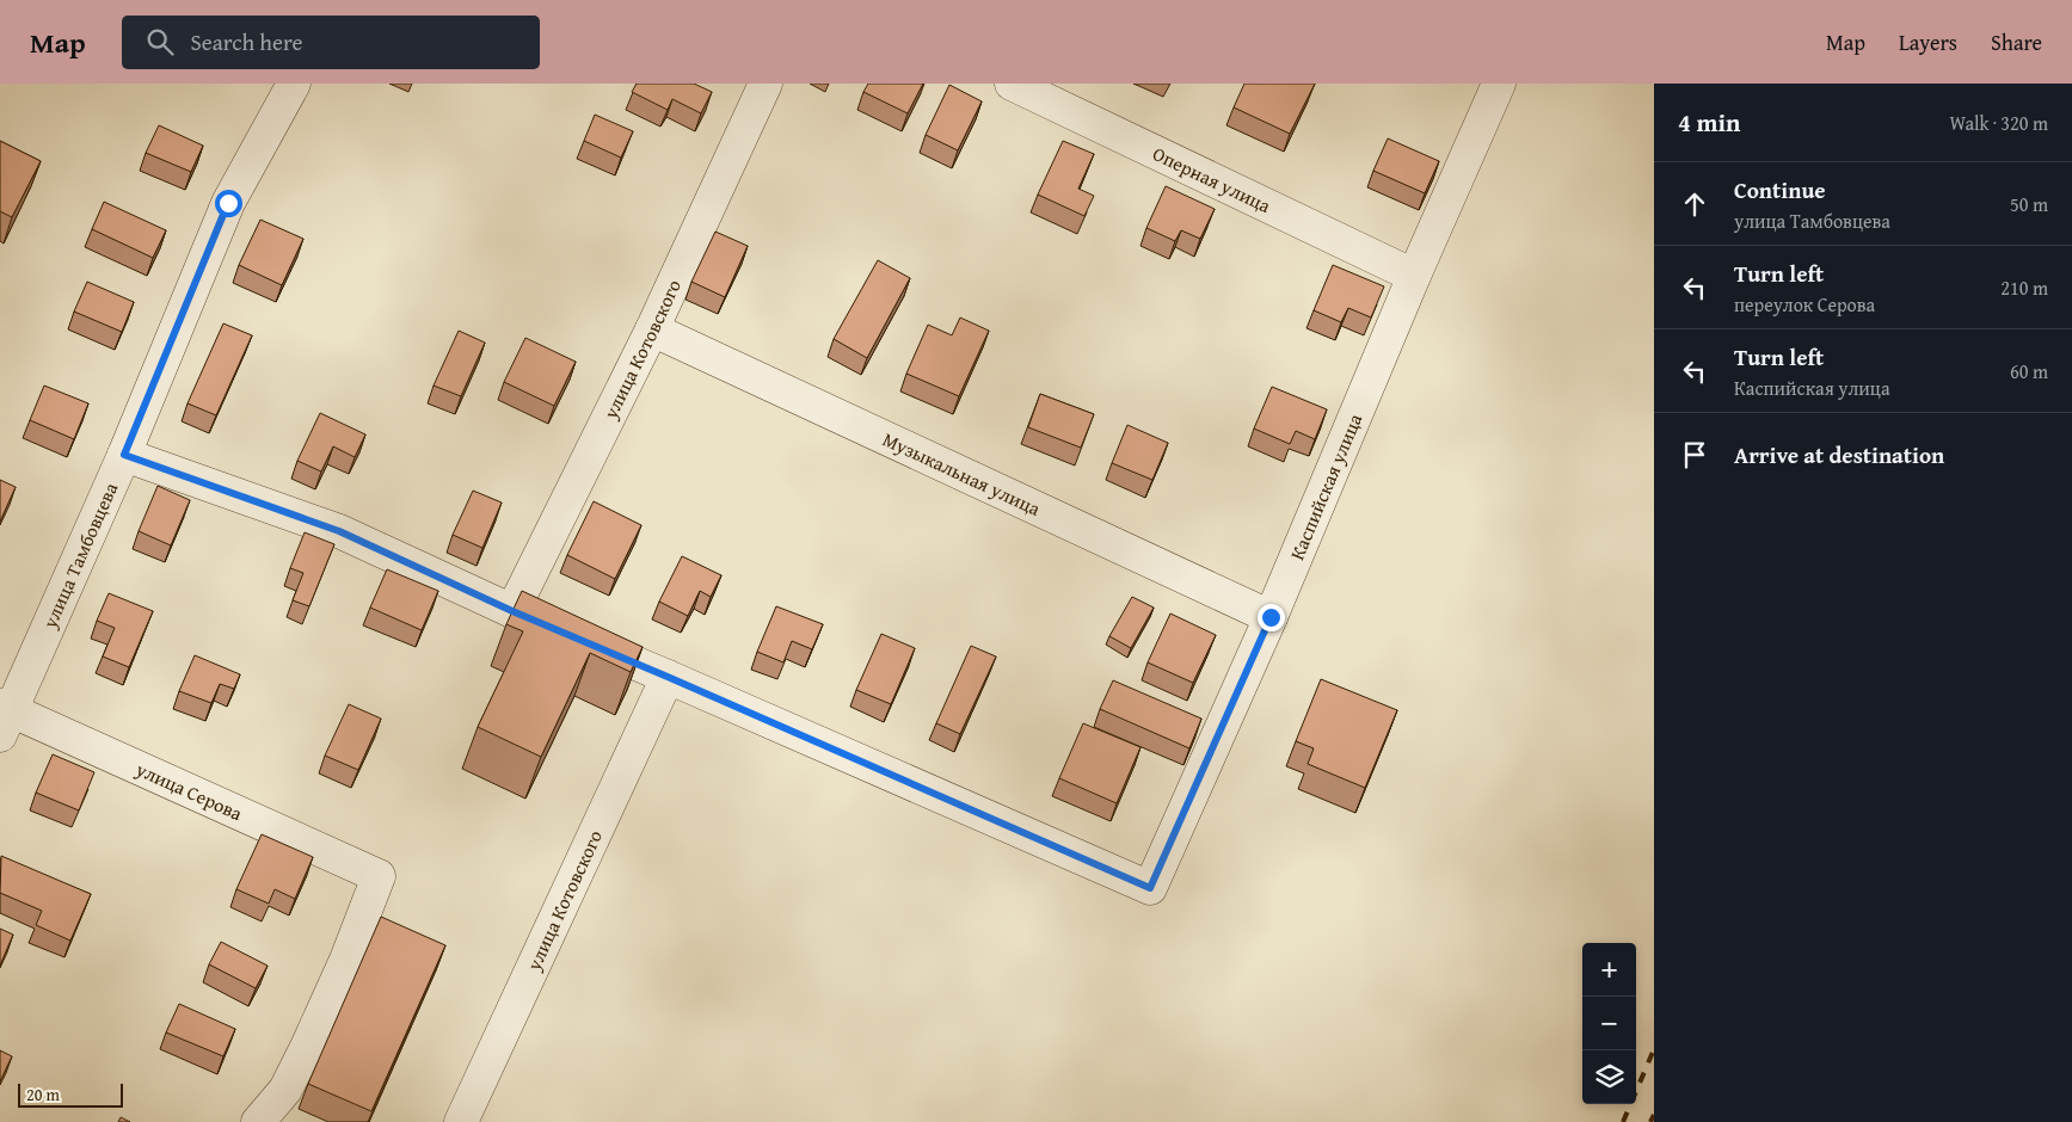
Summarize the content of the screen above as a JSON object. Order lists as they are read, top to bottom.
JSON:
{
  "streets": {
    "street": [
      "Оперная улица",
      "улица Котовского",
      "Музыкальная улица",
      "Каспийская улица",
      "улица Тамбовцева",
      "улица Серова"
    ]
  },
  "crossings": [
    ["Оперная улица", "Каспийская улица"],
    ["улица Котовского", "Музыкальная улица"],
    ["улица Котовского", "Каспийская улица"],
    ["Музыкальная улица", "Каспийская улица"],
    ["улица Тамбовцева", "улица Серова"]
  ],
  "scale_bar": "20 m",
  "page": {
    "header": "Map",
    "search": "Search here",
    "nav": ["Map", "Layers", "Share"],
    "heading": ["4 min", "Walk · 320 m"],
    "list": [
      ["Continue", "улица Тамбовцева", "50 m"],
      ["Turn left", "переулок Серова", "210 m"],
      ["Turn left", "Каспийская улица", "60 m"],
      "Arrive at destination"
    ],
    "map_buttons": ["+", "−"],
    "scale": "20 m"
  }
}
